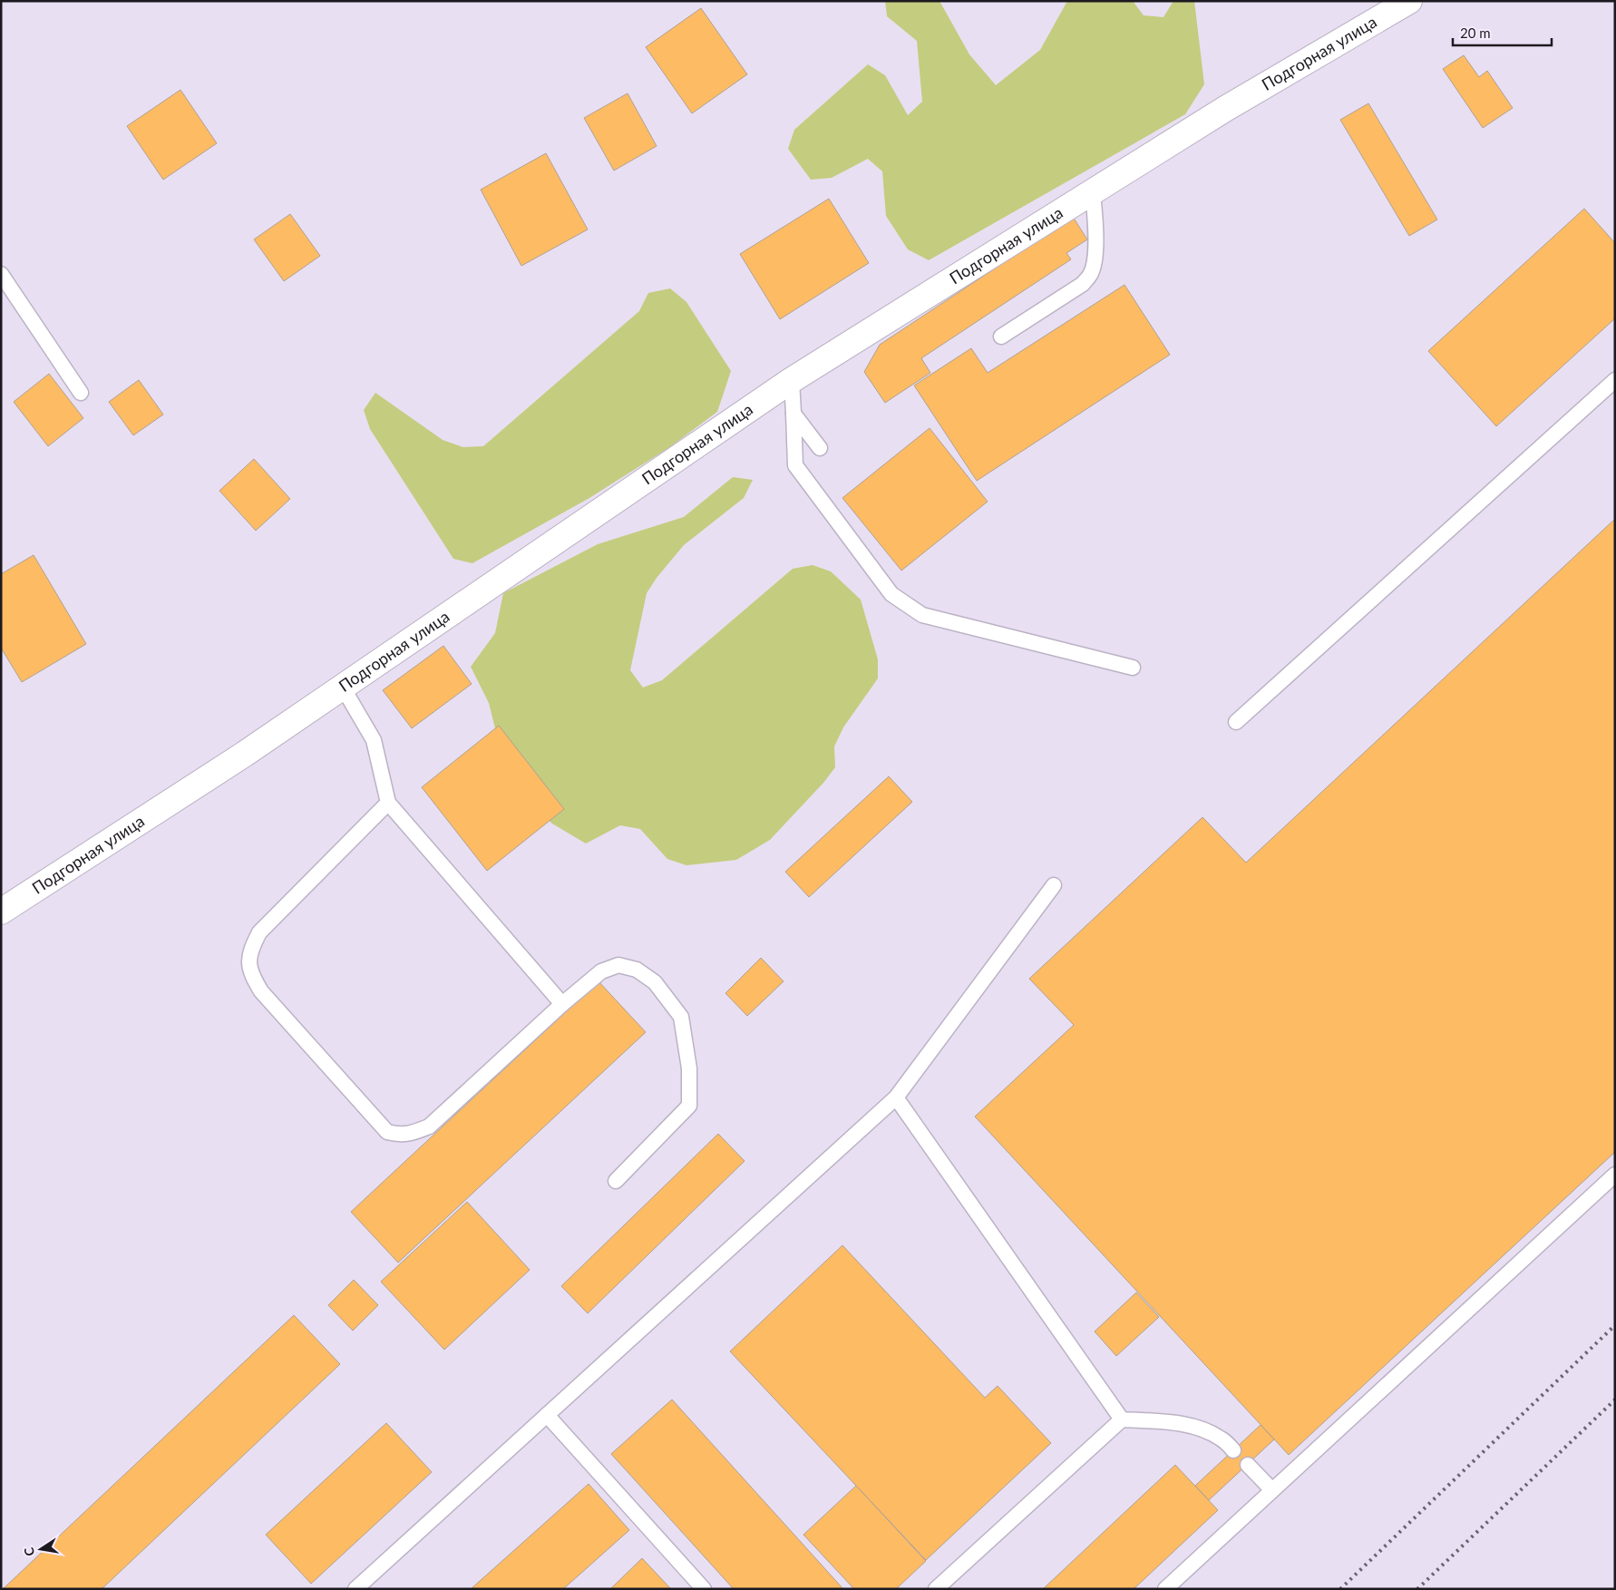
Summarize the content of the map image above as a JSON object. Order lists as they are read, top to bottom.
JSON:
{
  "streets": {
    "street": ["Подгорная улица"]
  },
  "scale_bar": "20 m",
  "north": "left"
}
